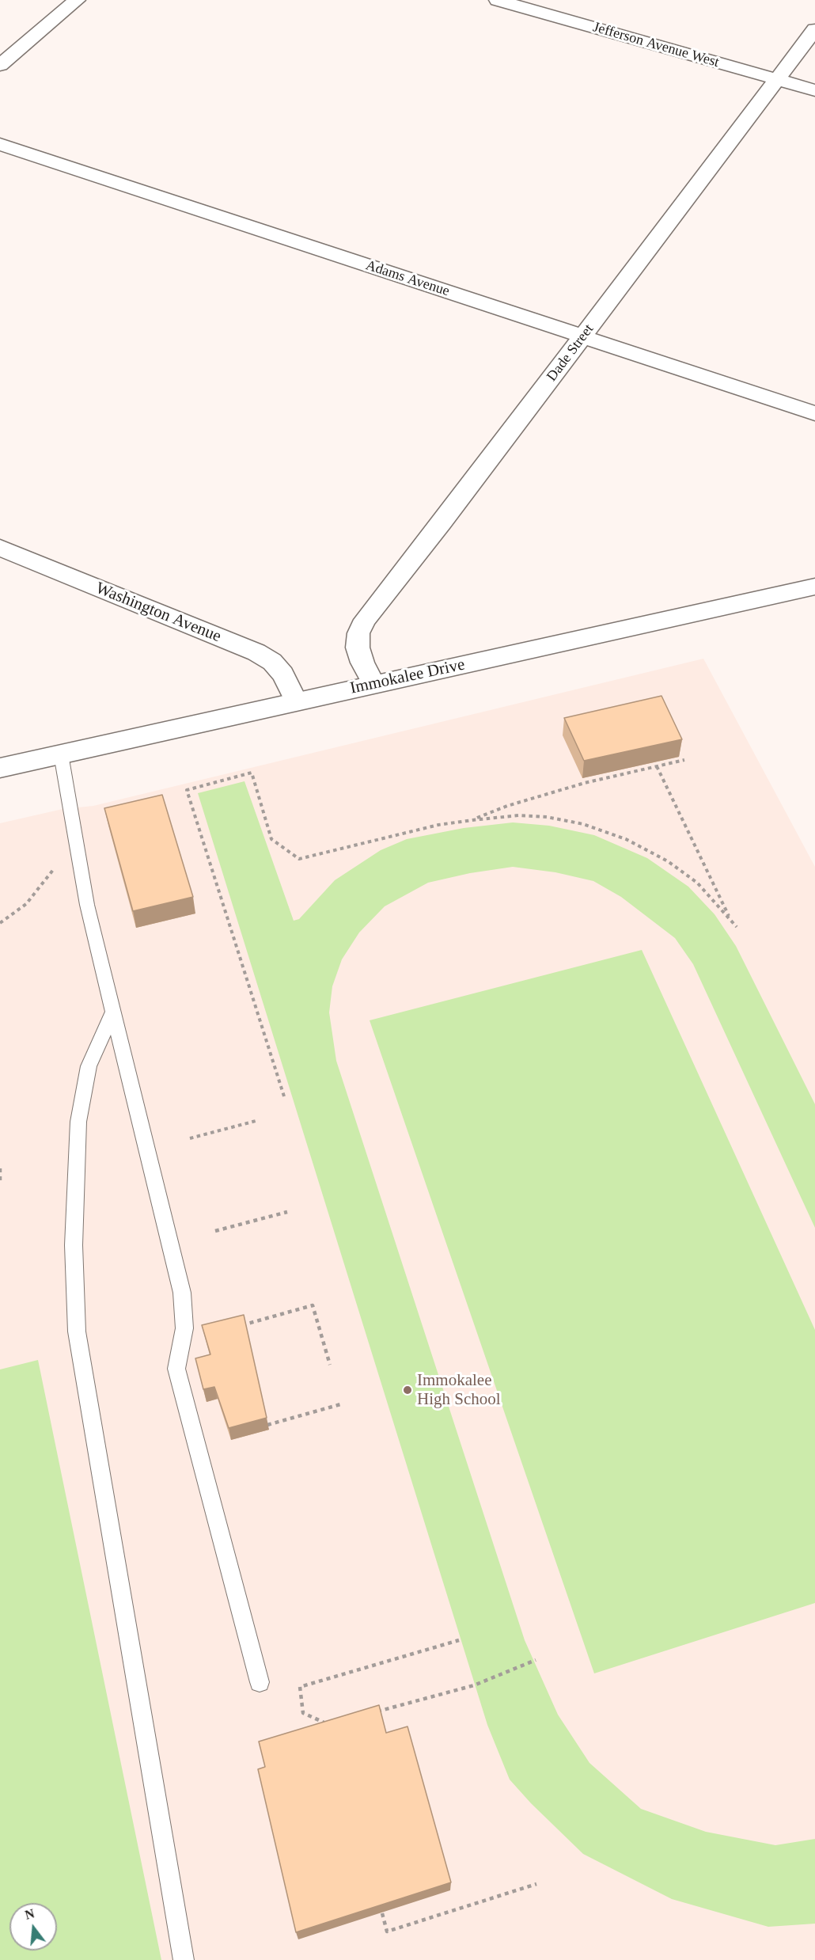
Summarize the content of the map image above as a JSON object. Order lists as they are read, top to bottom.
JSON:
{
  "streets": {
    "street": [
      "Jefferson Avenue West",
      "Adams Avenue",
      "Dade Street",
      "Washington Avenue",
      "Immokalee Drive"
    ]
  },
  "crossings": [
    ["Jefferson Avenue West", "Dade Street"],
    ["Adams Avenue", "Dade Street"],
    ["Dade Street", "Immokalee Drive"],
    ["Washington Avenue", "Immokalee Drive"]
  ],
  "places": ["Immokalee High School"],
  "north": "top"
}
